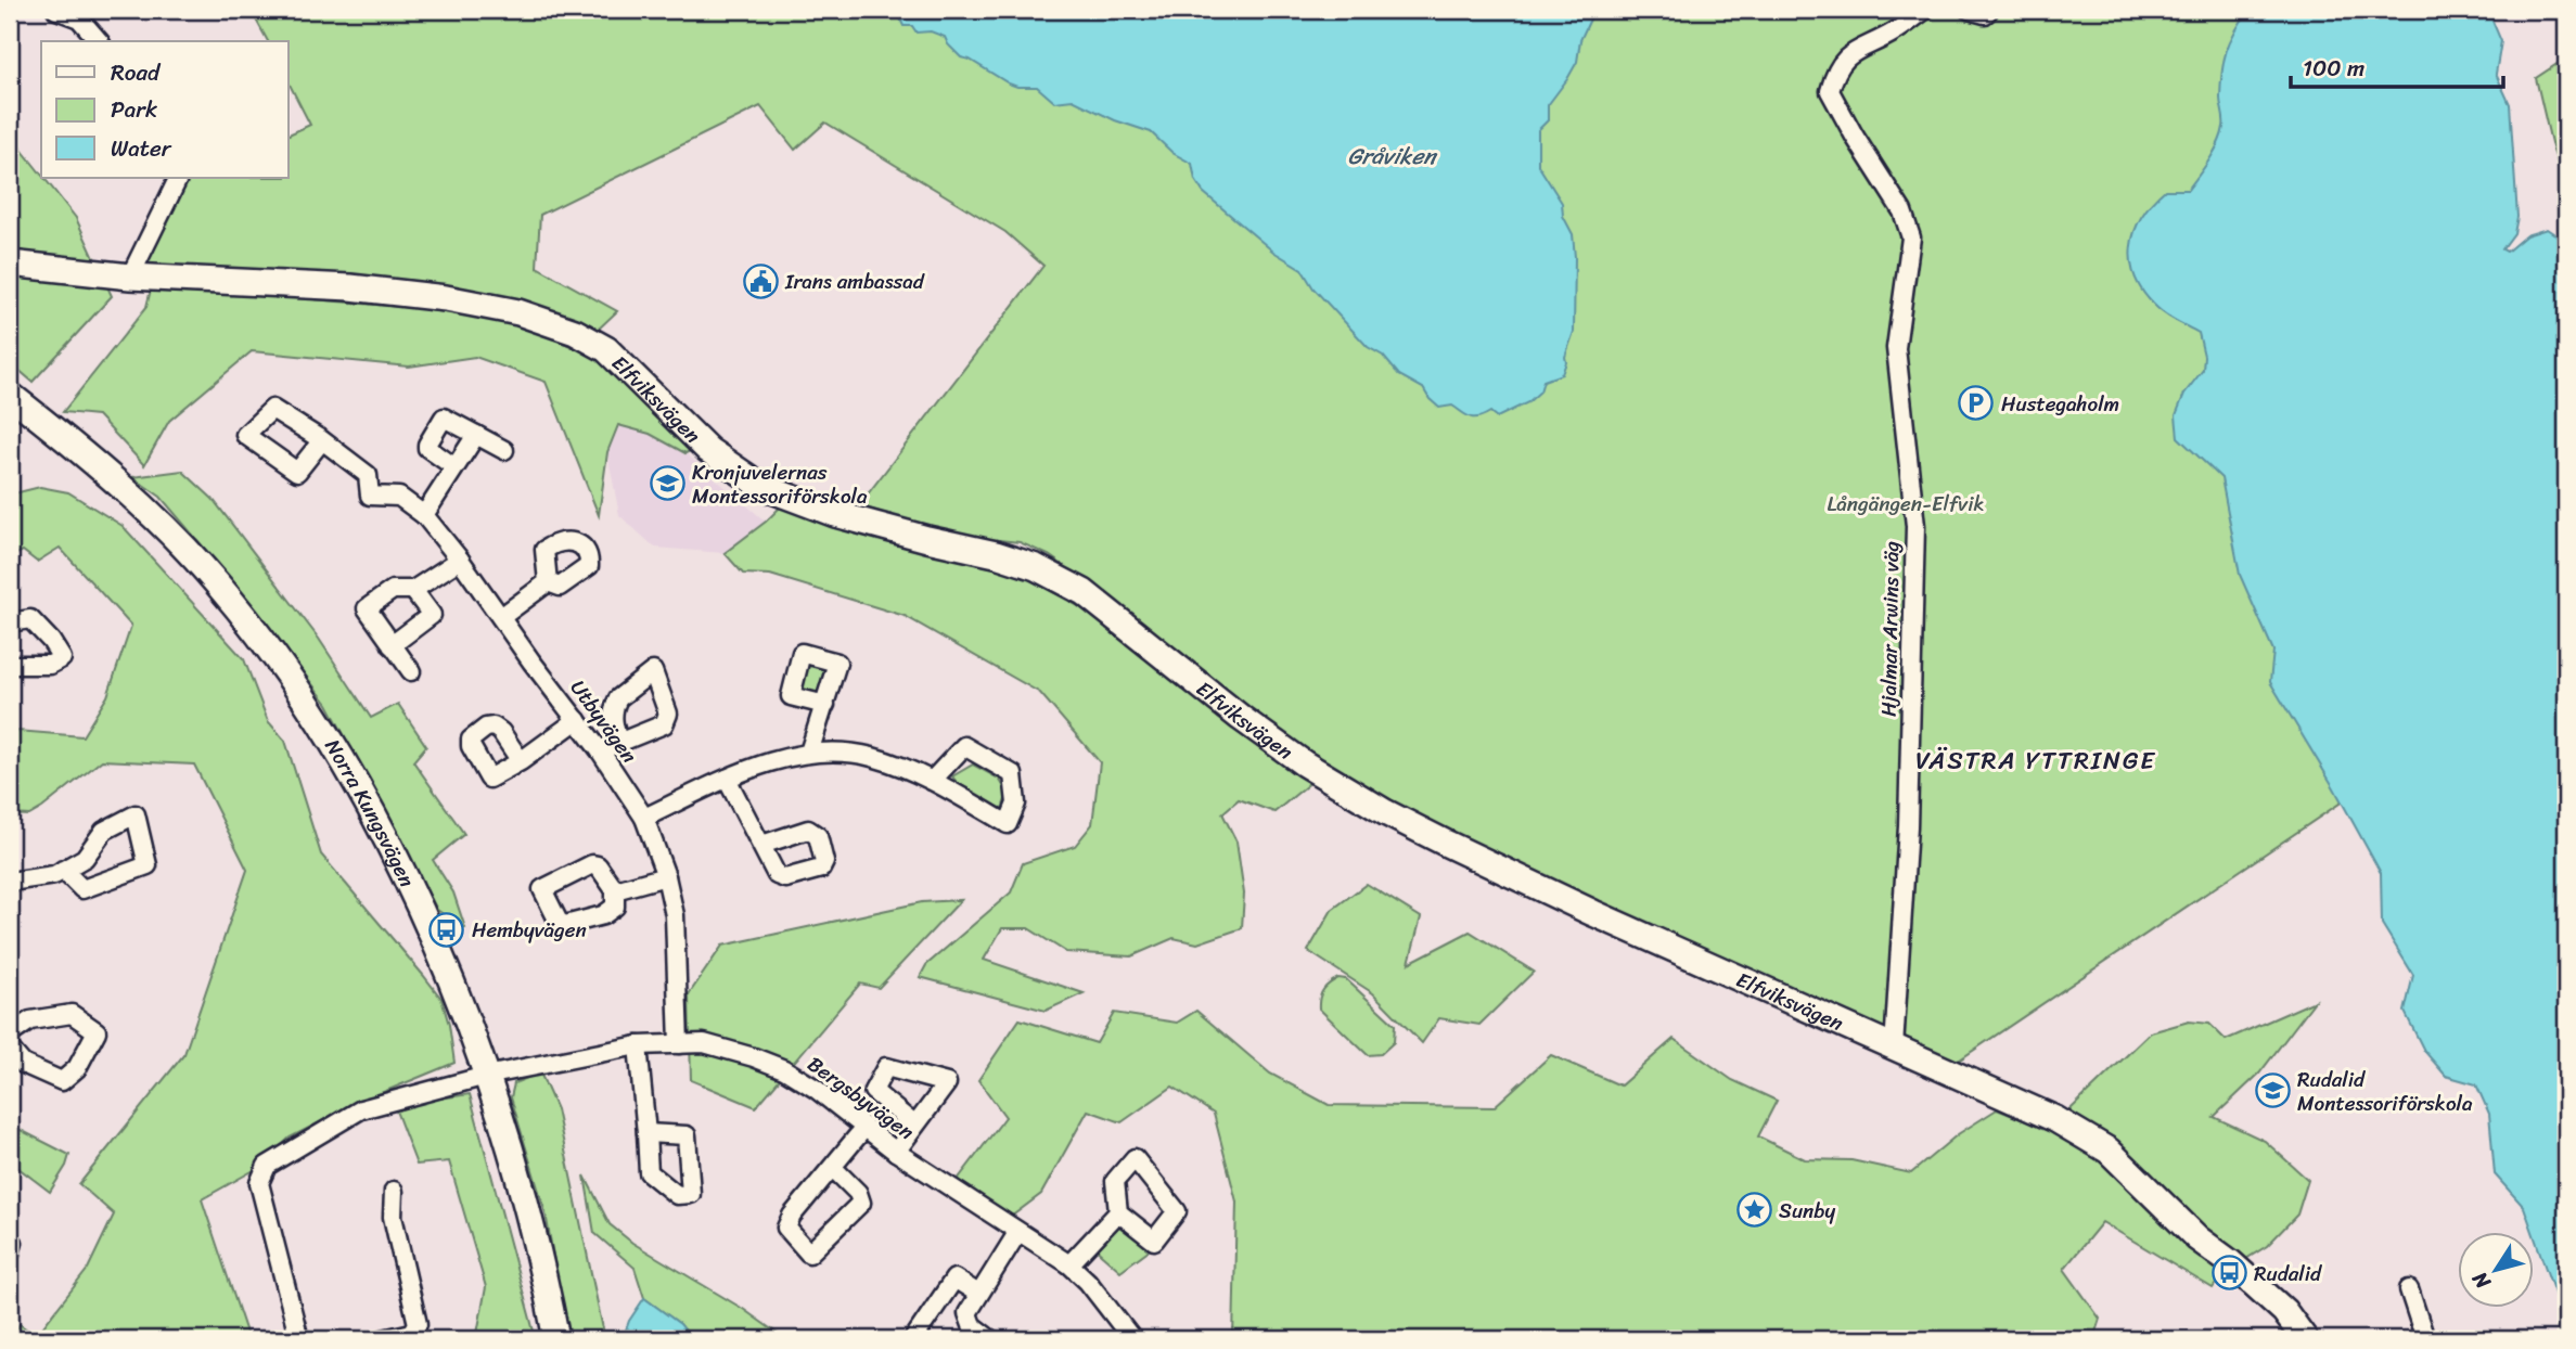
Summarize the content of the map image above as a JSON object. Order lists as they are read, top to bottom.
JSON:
{
  "streets": {
    "street": [
      "Elfviksvägen",
      "Hjalmar Arwins väg",
      "Utbyvägen",
      "Norra Kungsvägen",
      "Bergsbyvägen"
    ]
  },
  "crossings": [
    ["Elfviksvägen", "Hjalmar Arwins väg"],
    ["Utbyvägen", "Bergsbyvägen"],
    ["Norra Kungsvägen", "Bergsbyvägen"]
  ],
  "districts": ["VÄSTRA YTTRINGE"],
  "water": ["Gråviken"],
  "parks": ["Långängen-Elfvik"],
  "places": {
    "public building": ["Irans ambassad"],
    "parking": ["Hustegaholm"],
    "school or university": ["Kronjuvelernas Montessoriförskola", "Rudalid Montessoriförskola"],
    "bus stop": ["Hembyvägen", "Rudalid"],
    "place": ["Sunby"]
  },
  "legend": ["Road", "Park", "Water"],
  "scale_bar": "100 m",
  "north": "bottom left"
}
